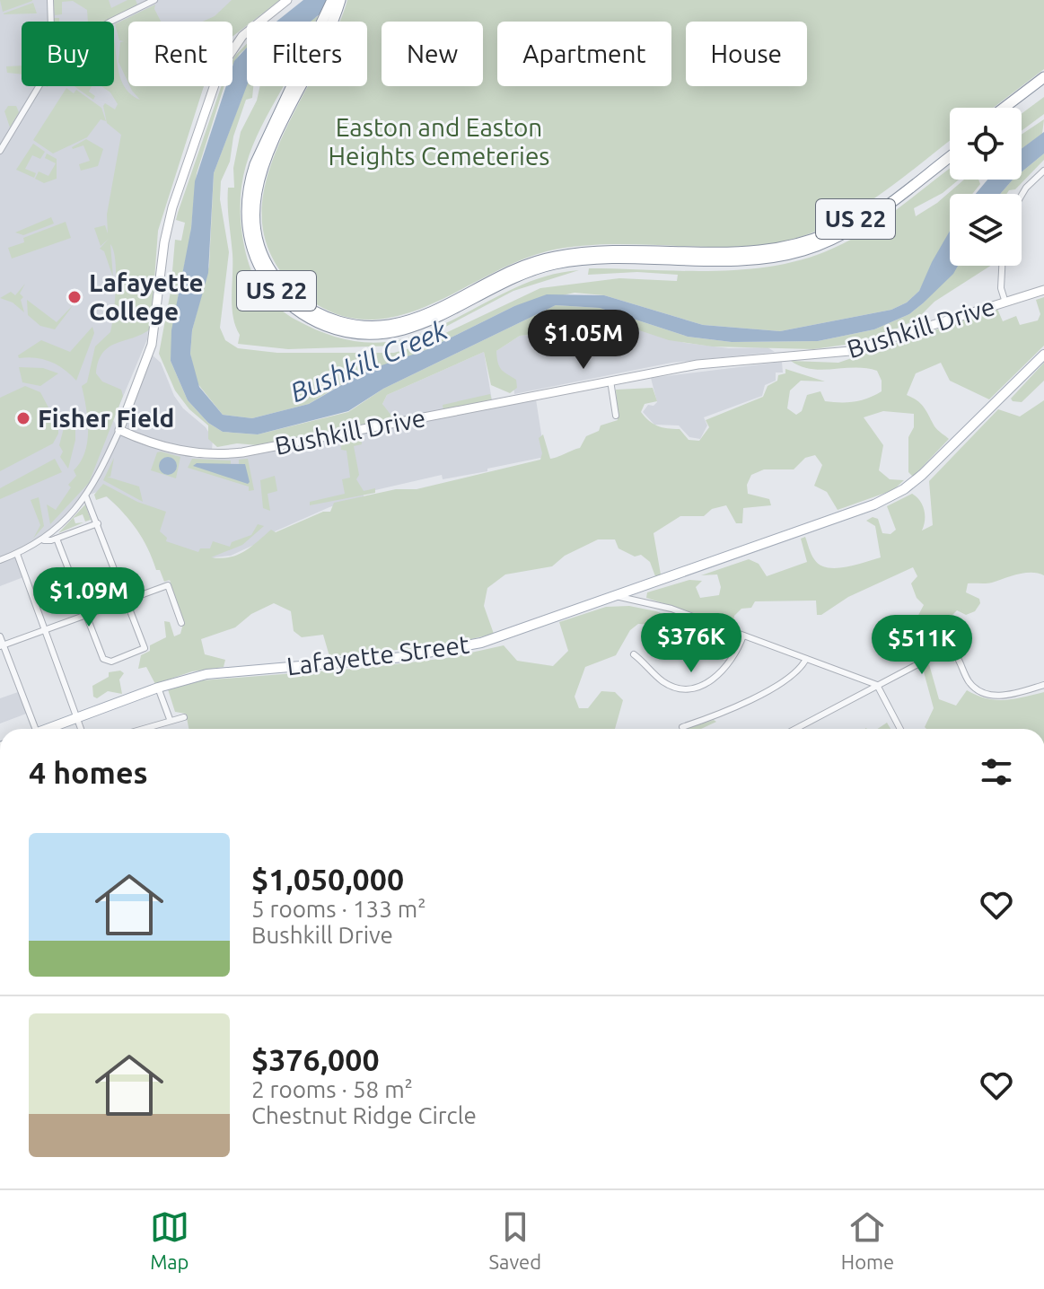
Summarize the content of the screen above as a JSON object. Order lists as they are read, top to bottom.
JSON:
{
  "streets": {
    "highway": ["US 22"],
    "main road": ["Lafayette Street"],
    "street": ["Bushkill Drive"]
  },
  "water": ["Bushkill Creek"],
  "parks": ["Easton and Easton Heights Cemeteries"],
  "places": ["Lafayette College", "Fisher Field"],
  "page": {
    "chip": [
      "Buy",
      "Rent",
      "Filters",
      "New",
      "Apartment",
      "House"
    ],
    "price": [
      "$1.05M",
      "$1.09M",
      "$376K",
      "$511K"
    ],
    "heading": "4 homes",
    "list": [
      {
        "name": "$1,050,000",
        "note": "5 rooms · 133 m² · Bushkill Drive"
      },
      {
        "name": "$376,000",
        "note": "2 rooms · 58 m² · Chestnut Ridge Circle"
      }
    ],
    "tabs": ["Map", "Saved", "Home"]
  }
}
